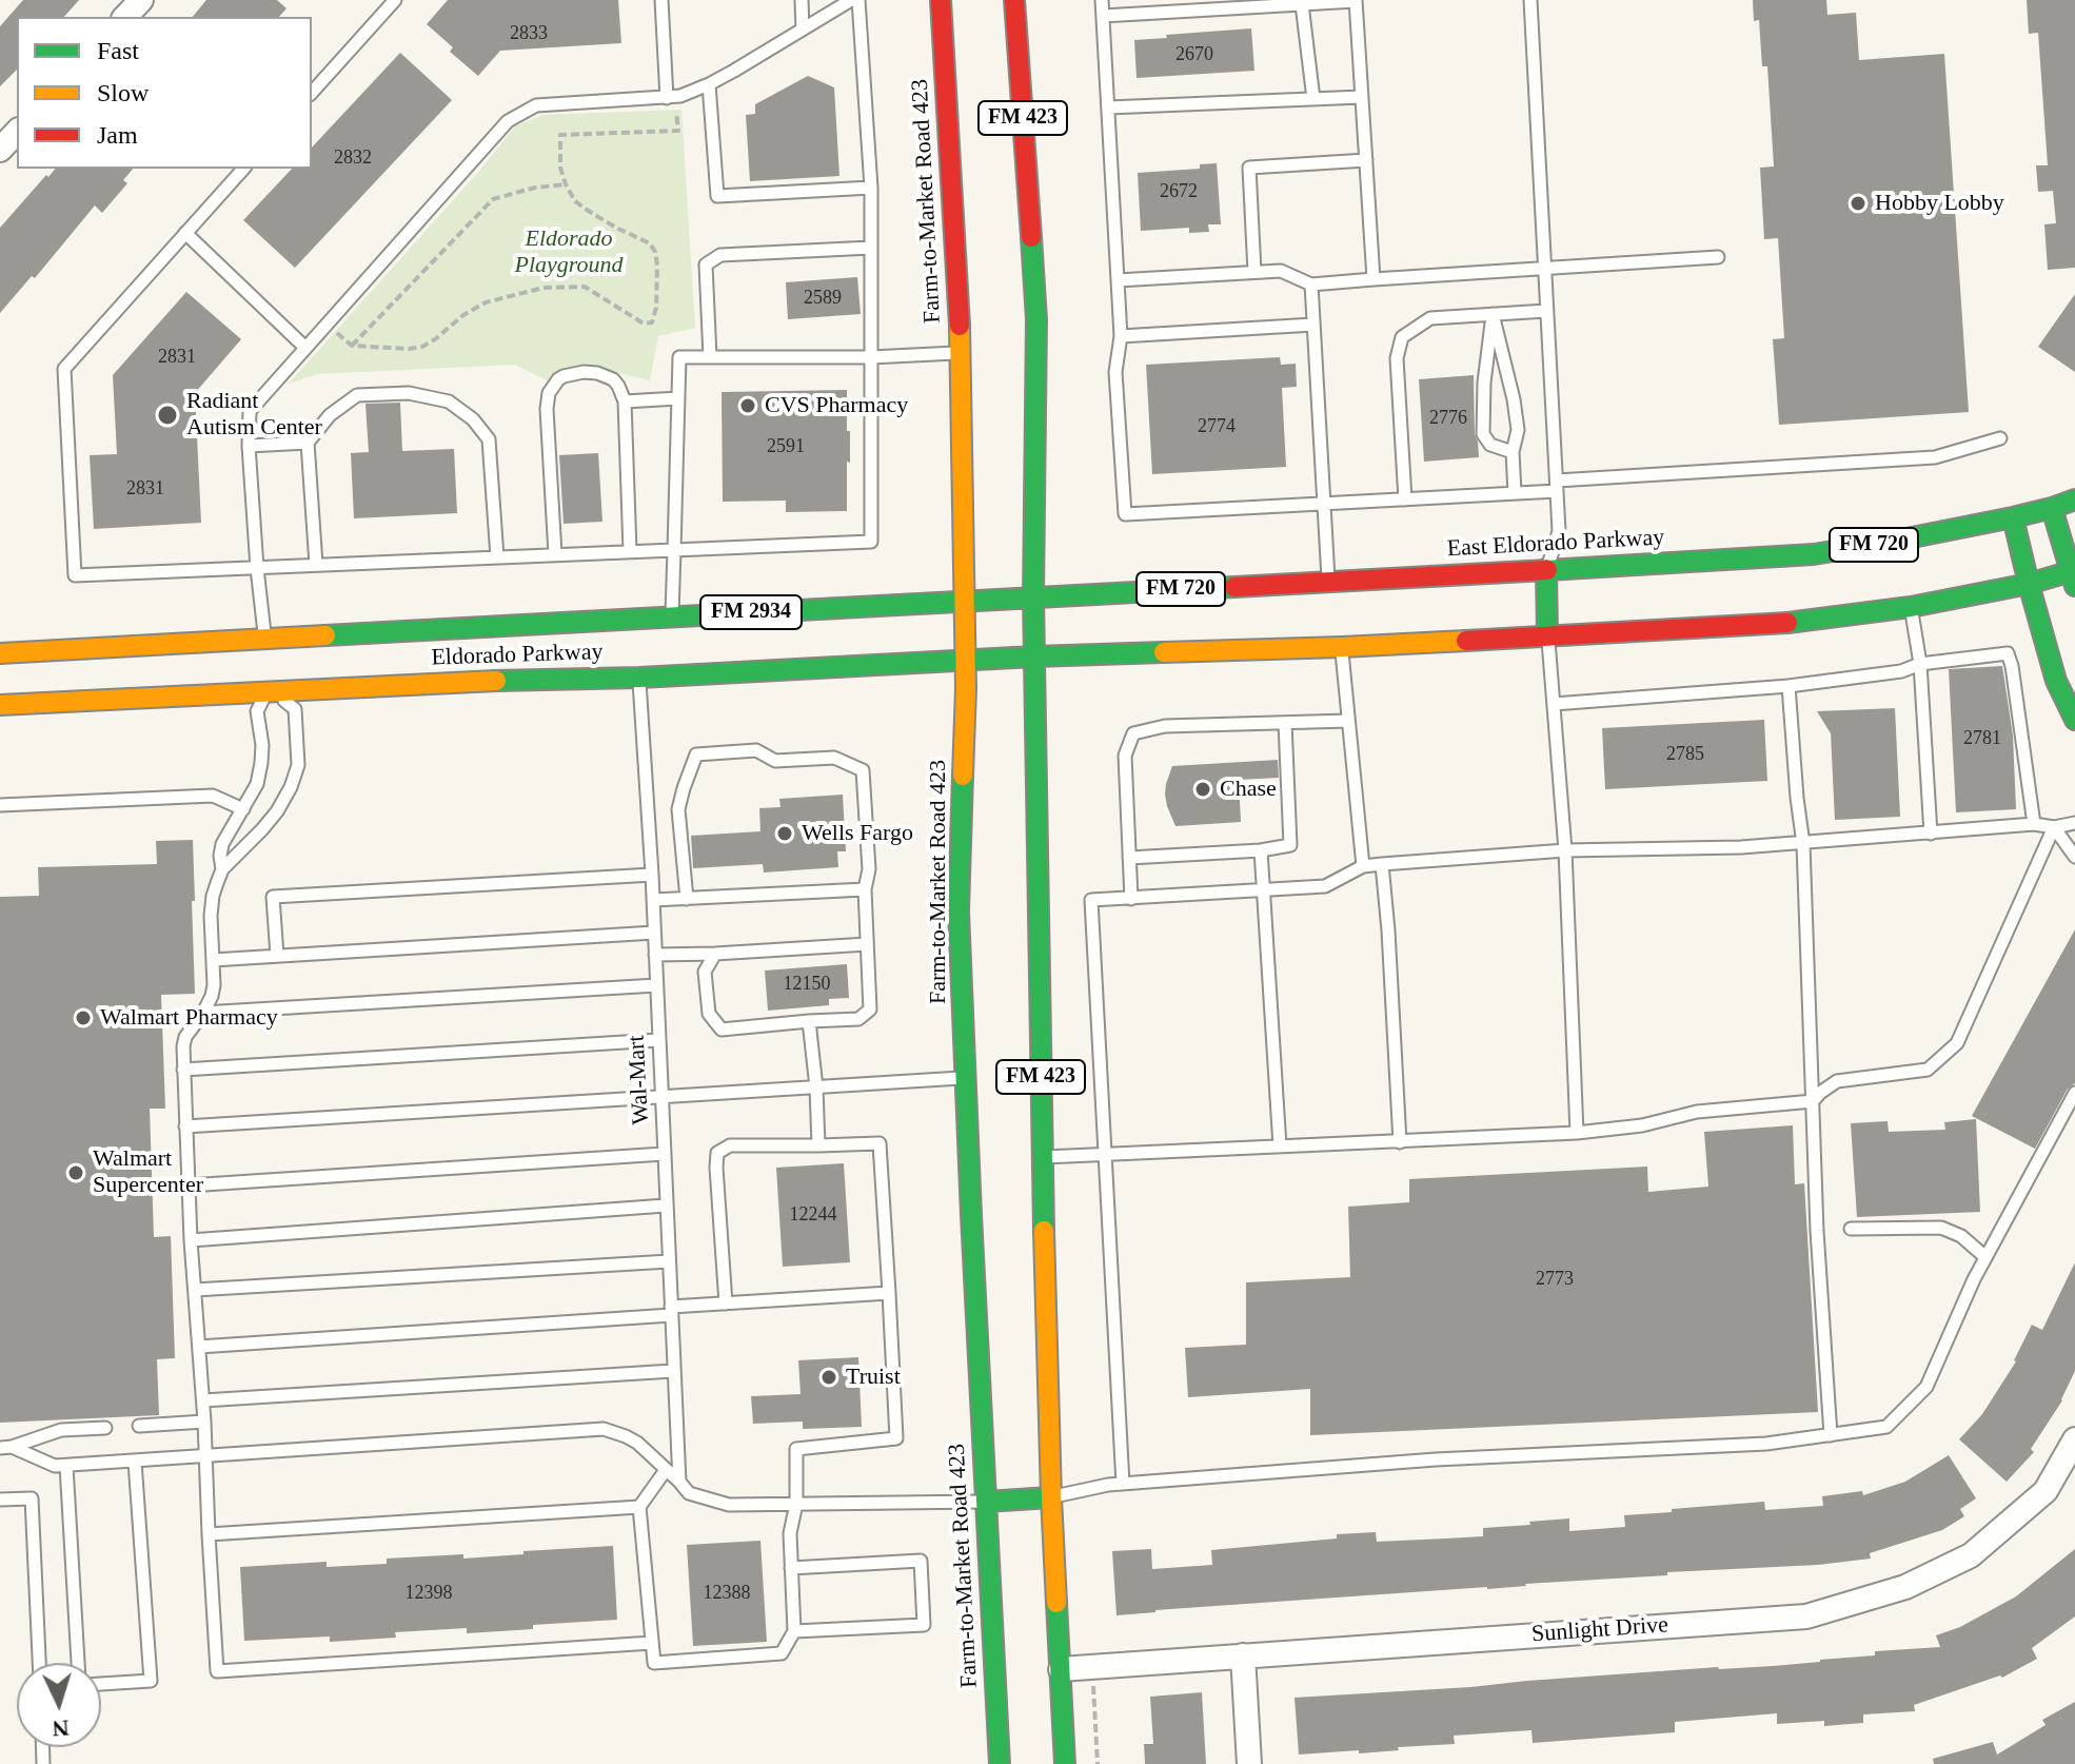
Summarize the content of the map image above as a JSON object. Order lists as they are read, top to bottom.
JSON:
{
  "streets": {
    "main road": [
      "FM 423",
      "Farm-to-Market Road 423",
      "East Eldorado Parkway",
      "FM 720",
      "FM 2934",
      "Eldorado Parkway"
    ],
    "street": ["Sunlight Drive"],
    "lane": ["Wal-Mart"]
  },
  "crossings": [
    ["FM 423", "East Eldorado Parkway"],
    ["FM 423", "Eldorado Parkway"],
    ["FM 423", "Sunlight Drive"],
    ["Farm-to-Market Road 423", "Eldorado Parkway"],
    ["East Eldorado Parkway", "Eldorado Parkway"],
    ["Eldorado Parkway", "Wal-Mart"]
  ],
  "parks": ["Eldorado Playground"],
  "places": [
    "Hobby Lobby",
    "CVS Pharmacy",
    "Radiant Autism Center",
    "Chase",
    "Wells Fargo",
    "Walmart Pharmacy",
    "Walmart Supercenter",
    "Truist"
  ],
  "house_numbers": [
    "2833",
    "2670",
    "2832",
    "2672",
    "2589",
    "2831",
    "2776",
    "2774",
    "2591",
    "2831",
    "2781",
    "2785",
    "12150",
    "12244",
    "2773",
    "12398",
    "12388"
  ],
  "legend": ["Fast", "Slow", "Jam"],
  "north": "bottom"
}
